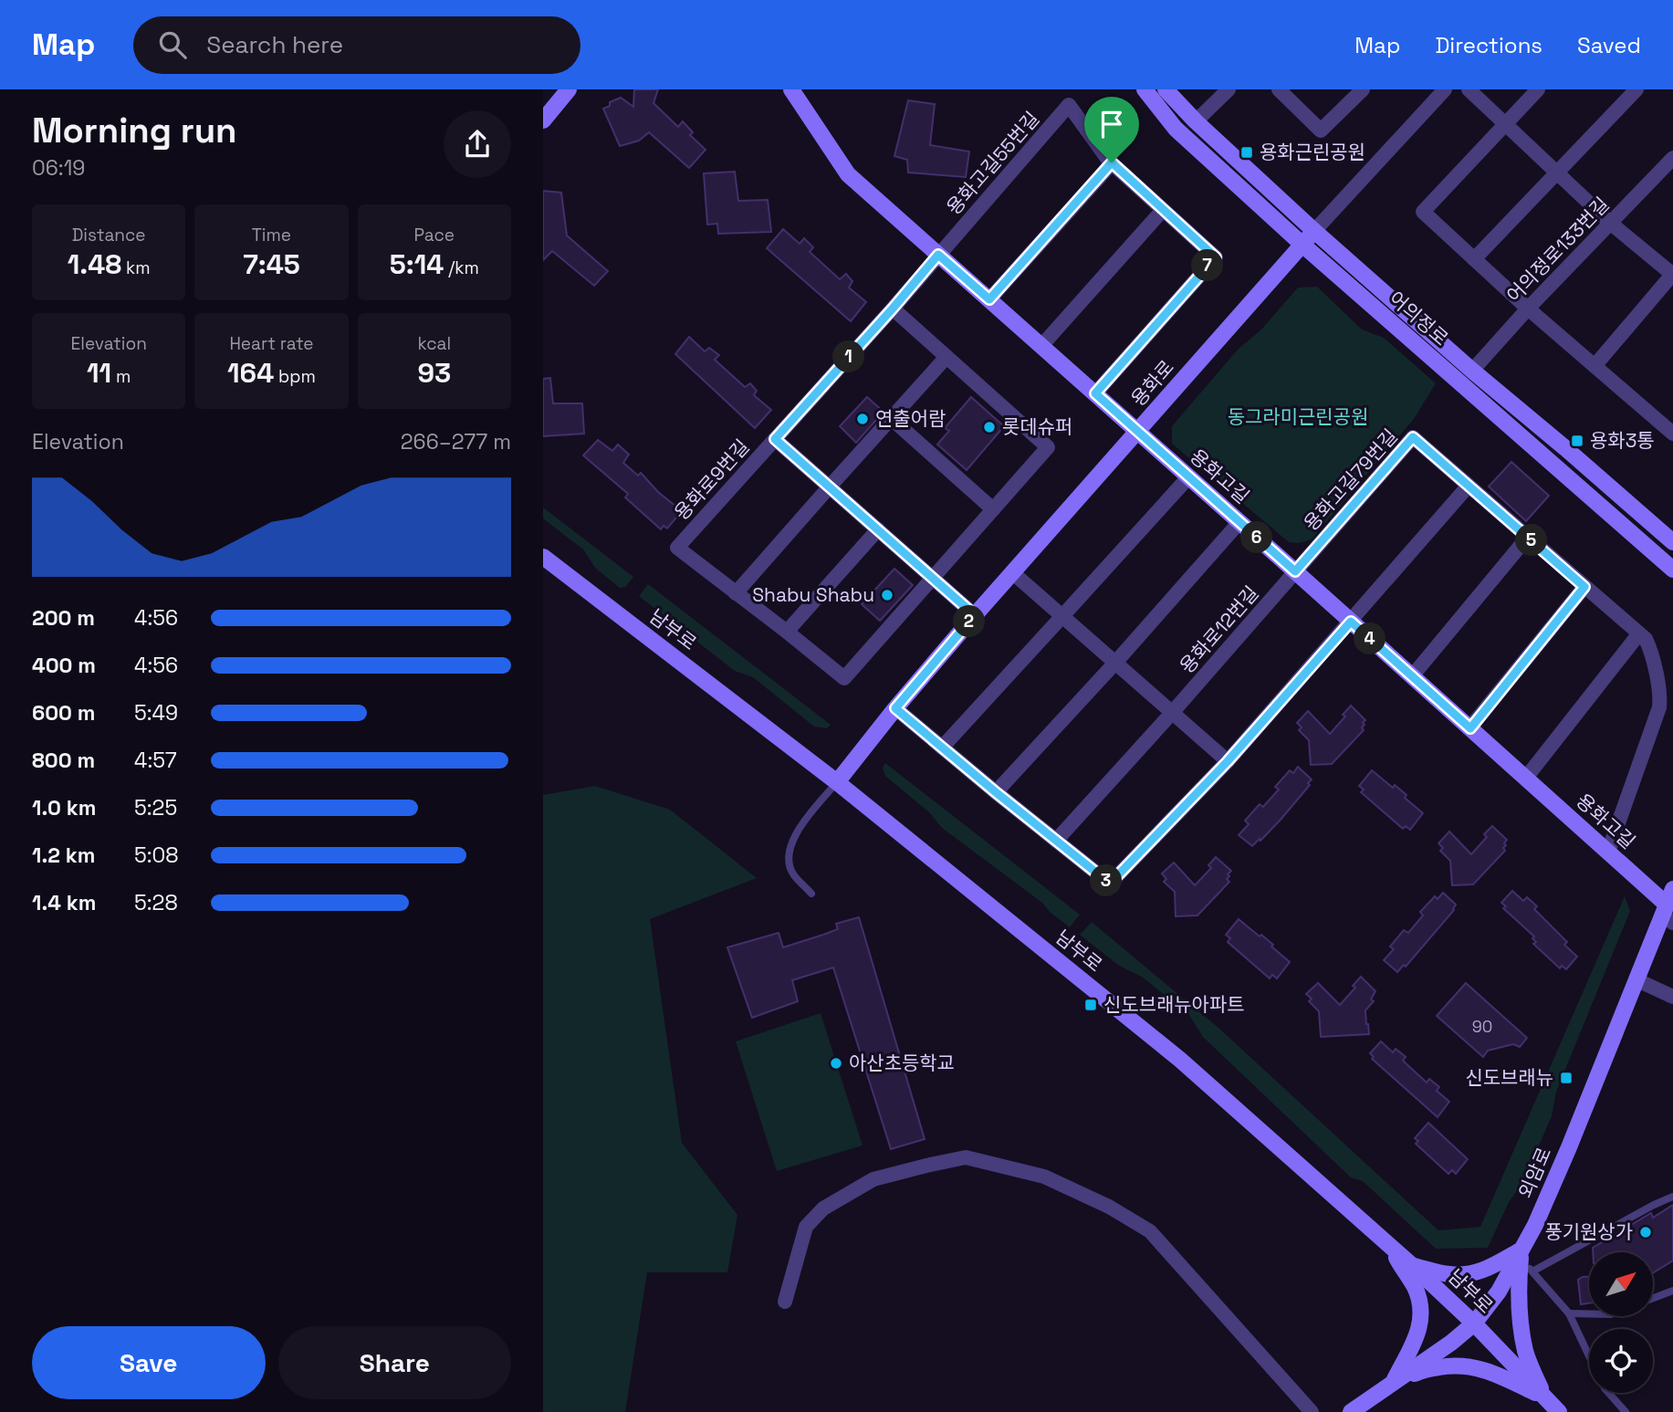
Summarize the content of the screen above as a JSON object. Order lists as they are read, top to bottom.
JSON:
{
  "streets": {
    "street": [
      "용화고길55번길",
      "어의정로133번길",
      "어의정로",
      "용화로",
      "용화고길",
      "용화로9번길",
      "용화고길79번길",
      "남부로",
      "용화로12번길",
      "외암로"
    ]
  },
  "crossings": [
    ["용화고길55번길", "용화고길"],
    ["용화고길55번길", "용화로9번길"],
    ["어의정로133번길", "어의정로"],
    ["어의정로", "용화로"],
    ["용화로", "용화고길"],
    ["용화로", "용화로9번길"],
    ["용화로", "남부로"],
    ["용화고길", "용화로9번길"],
    ["용화고길", "용화고길79번길"],
    ["용화고길", "용화로12번길"],
    ["용화고길", "외암로"],
    ["용화고길79번길", "용화로12번길"],
    ["남부로", "외암로"]
  ],
  "parks": ["동그라미근린공원"],
  "places": {
    "transit": [
      "용화근린공원",
      "용화3통",
      "신도브래뉴아파트",
      "신도브래뉴"
    ],
    "other": [
      "연출어람",
      "롯데슈퍼",
      "Shabu Shabu",
      "아산초등학교",
      "풍기원상가"
    ]
  },
  "house_numbers": ["90"],
  "north": "top right",
  "page": {
    "header": "Map",
    "search": "Search here",
    "nav": ["Map", "Directions", "Saved"],
    "heading": ["Morning run", "06:19"],
    "stats": [
      ["Distance", "1.48 km"],
      ["Time", "7:45"],
      ["Pace", "5:14 /km"],
      ["Elevation", "11 m"],
      ["Heart rate", "164 bpm"],
      ["kcal", "93"]
    ],
    "pins": [
      "7",
      "1",
      "6",
      "5",
      "2",
      "4",
      "3"
    ],
    "chart": ["Elevation", "266–277 m"],
    "list": [
      {
        "name": "200 m",
        "note": "4:56"
      },
      {
        "name": "400 m",
        "note": "4:56"
      },
      {
        "name": "600 m",
        "note": "5:49"
      },
      {
        "name": "800 m",
        "note": "4:57"
      },
      {
        "name": "1.0 km",
        "note": "5:25"
      },
      {
        "name": "1.2 km",
        "note": "5:08"
      },
      {
        "name": "1.4 km",
        "note": "5:28"
      }
    ],
    "buttons": ["Save", "Share"]
  }
}
